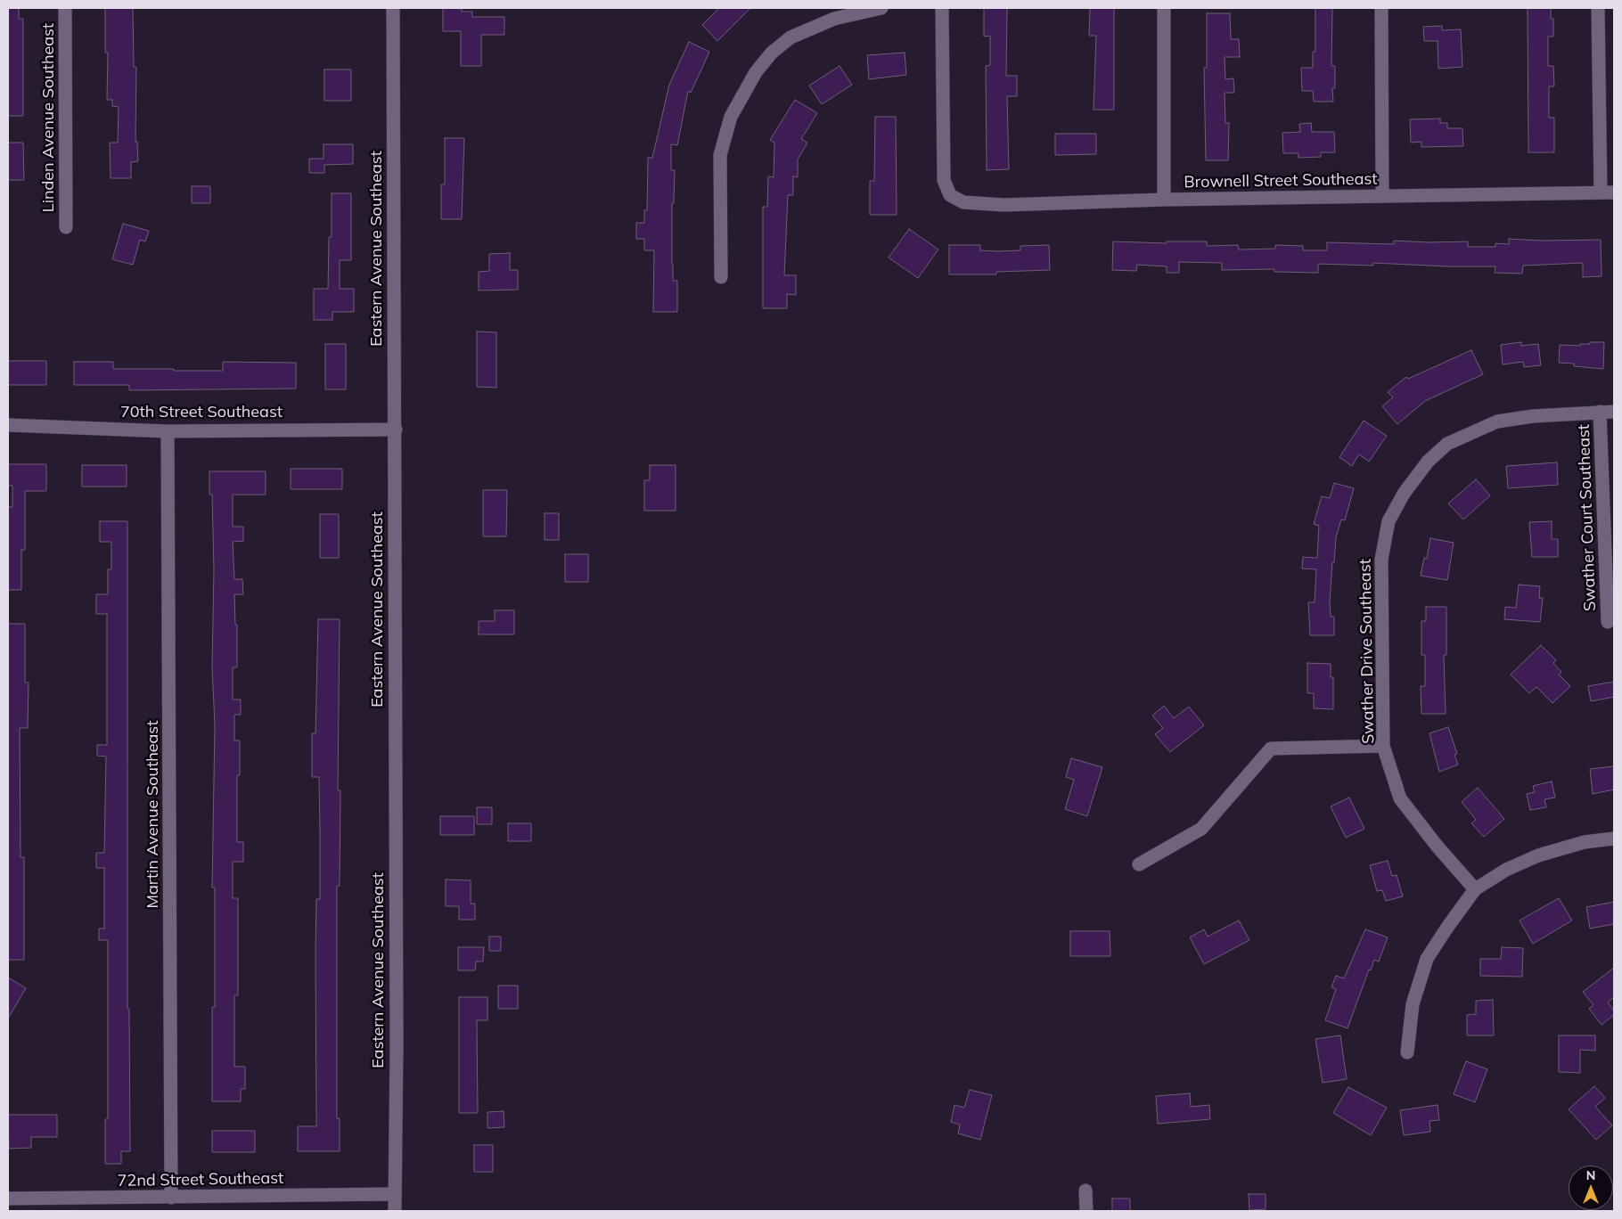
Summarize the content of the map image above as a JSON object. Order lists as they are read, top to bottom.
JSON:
{
  "streets": {
    "street": [
      "Linden Avenue Southeast",
      "Brownell Street Southeast",
      "Eastern Avenue Southeast",
      "70th Street Southeast",
      "Swather Court Southeast",
      "Swather Drive Southeast",
      "Martin Avenue Southeast",
      "72nd Street Southeast"
    ]
  },
  "crossings": [
    ["Eastern Avenue Southeast", "70th Street Southeast"],
    ["Eastern Avenue Southeast", "72nd Street Southeast"],
    ["70th Street Southeast", "Martin Avenue Southeast"],
    ["Swather Court Southeast", "Swather Drive Southeast"],
    ["Martin Avenue Southeast", "72nd Street Southeast"]
  ],
  "north": "top"
}
